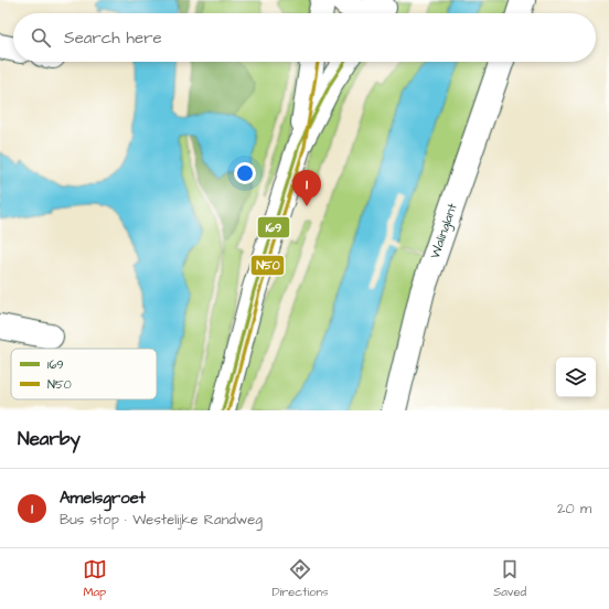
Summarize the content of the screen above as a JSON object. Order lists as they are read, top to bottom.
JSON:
{
  "streets": {
    "street": ["Walinglant"]
  },
  "lines": ["transit line 169", "transit line N50"],
  "legend": ["169", "N50"],
  "page": {
    "search": "Search here",
    "pins": "1",
    "heading": "Nearby",
    "list": [
      {
        "mark": "1",
        "name": "Amelsgroet",
        "note": "Bus stop · Westelijke Randweg",
        "value": "20 m"
      }
    ],
    "nav": ["Map", "Directions", "Saved"]
  }
}
